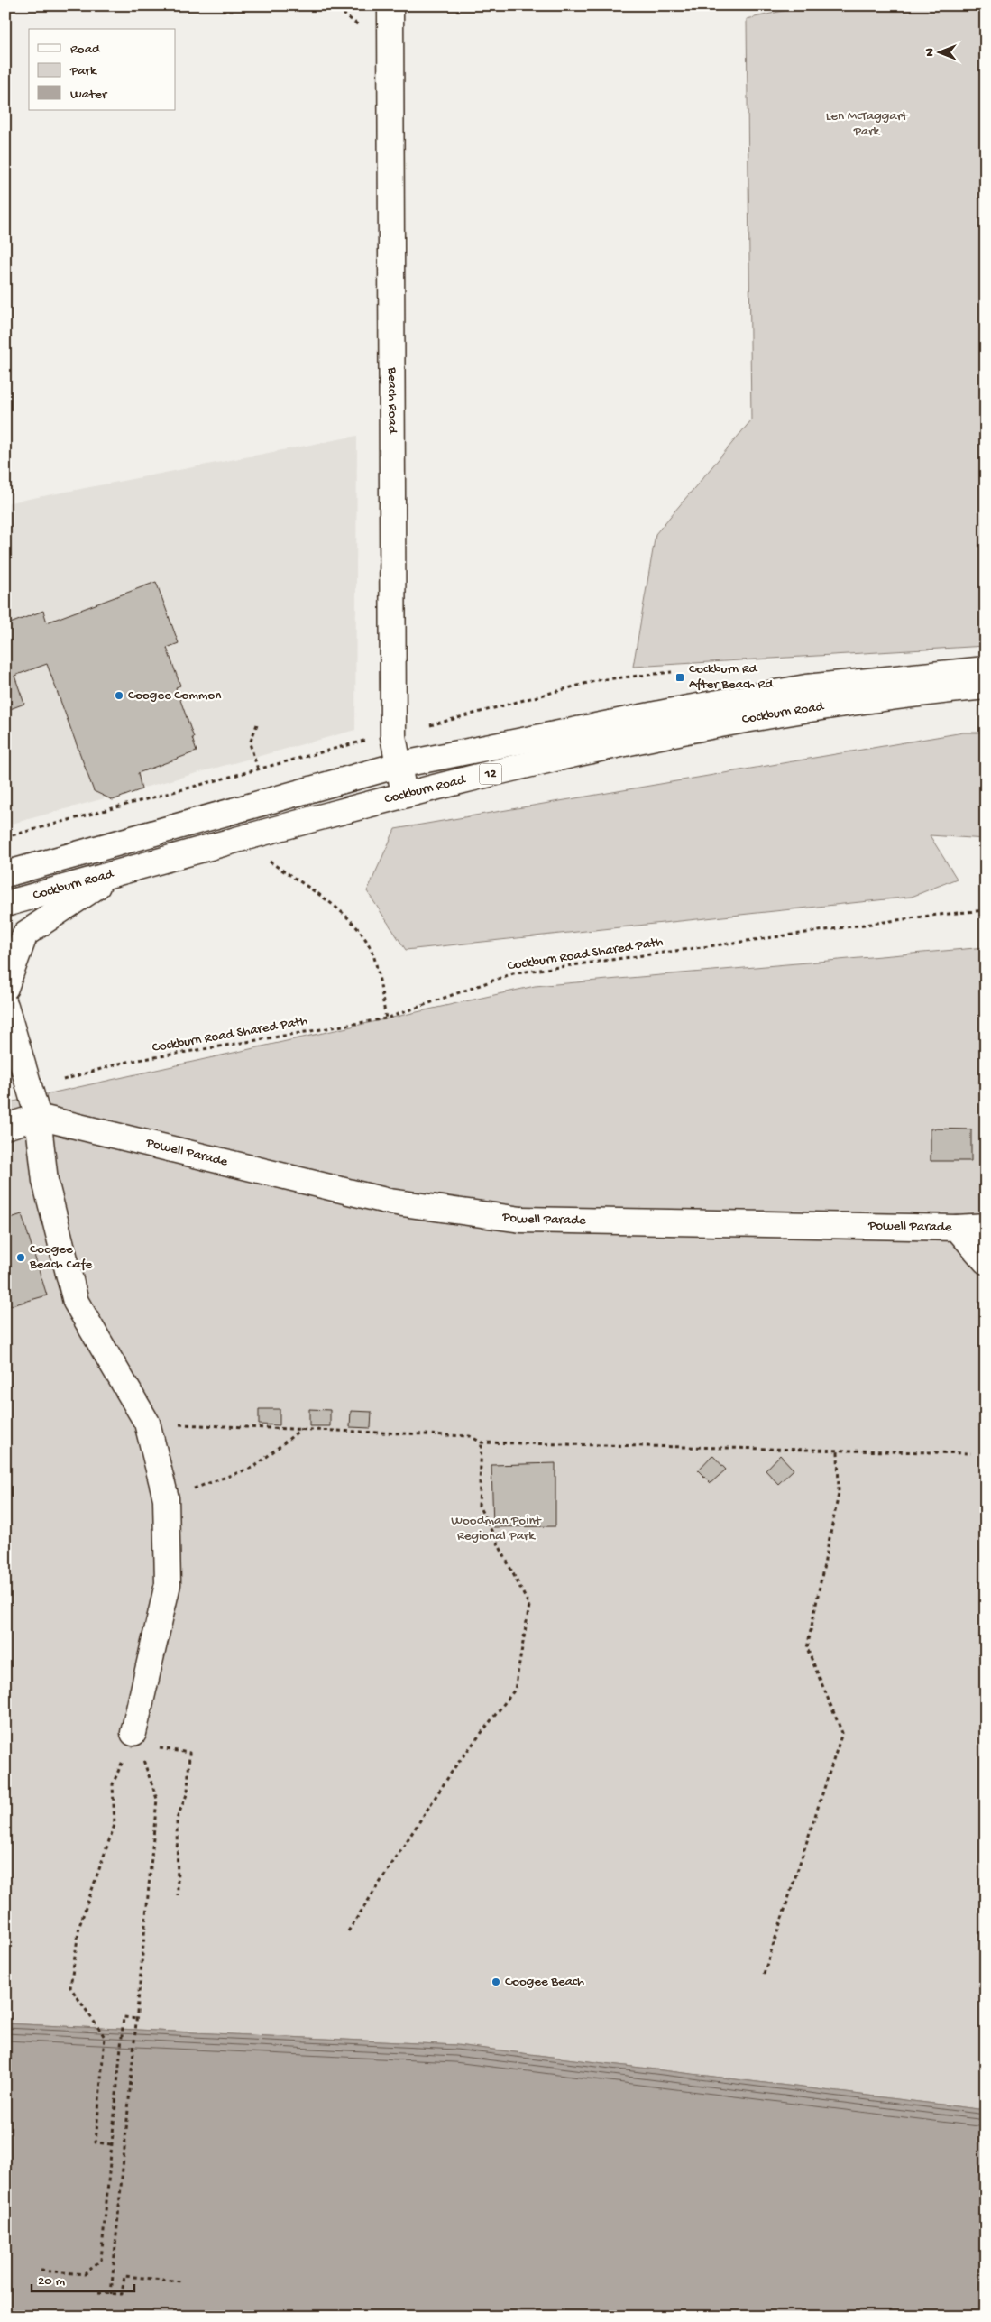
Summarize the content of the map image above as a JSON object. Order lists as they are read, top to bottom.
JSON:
{
  "streets": {
    "main road": [
      "Beach Road",
      "Cockburn Road",
      "12",
      "Powell Parade"
    ],
    "path": ["Cockburn Road Shared Path"]
  },
  "crossings": [
    ["Beach Road", "Cockburn Road"]
  ],
  "parks": ["Len McTaggart Park", "Woodman Point Regional Park"],
  "places": {
    "transit": ["Cockburn Rd After Beach Rd"],
    "other": ["Coogee Common", "Coogee Beach Cafe", "Coogee Beach"]
  },
  "legend": ["Road", "Park", "Water"],
  "scale_bar": "20 m",
  "north": "left"
}
